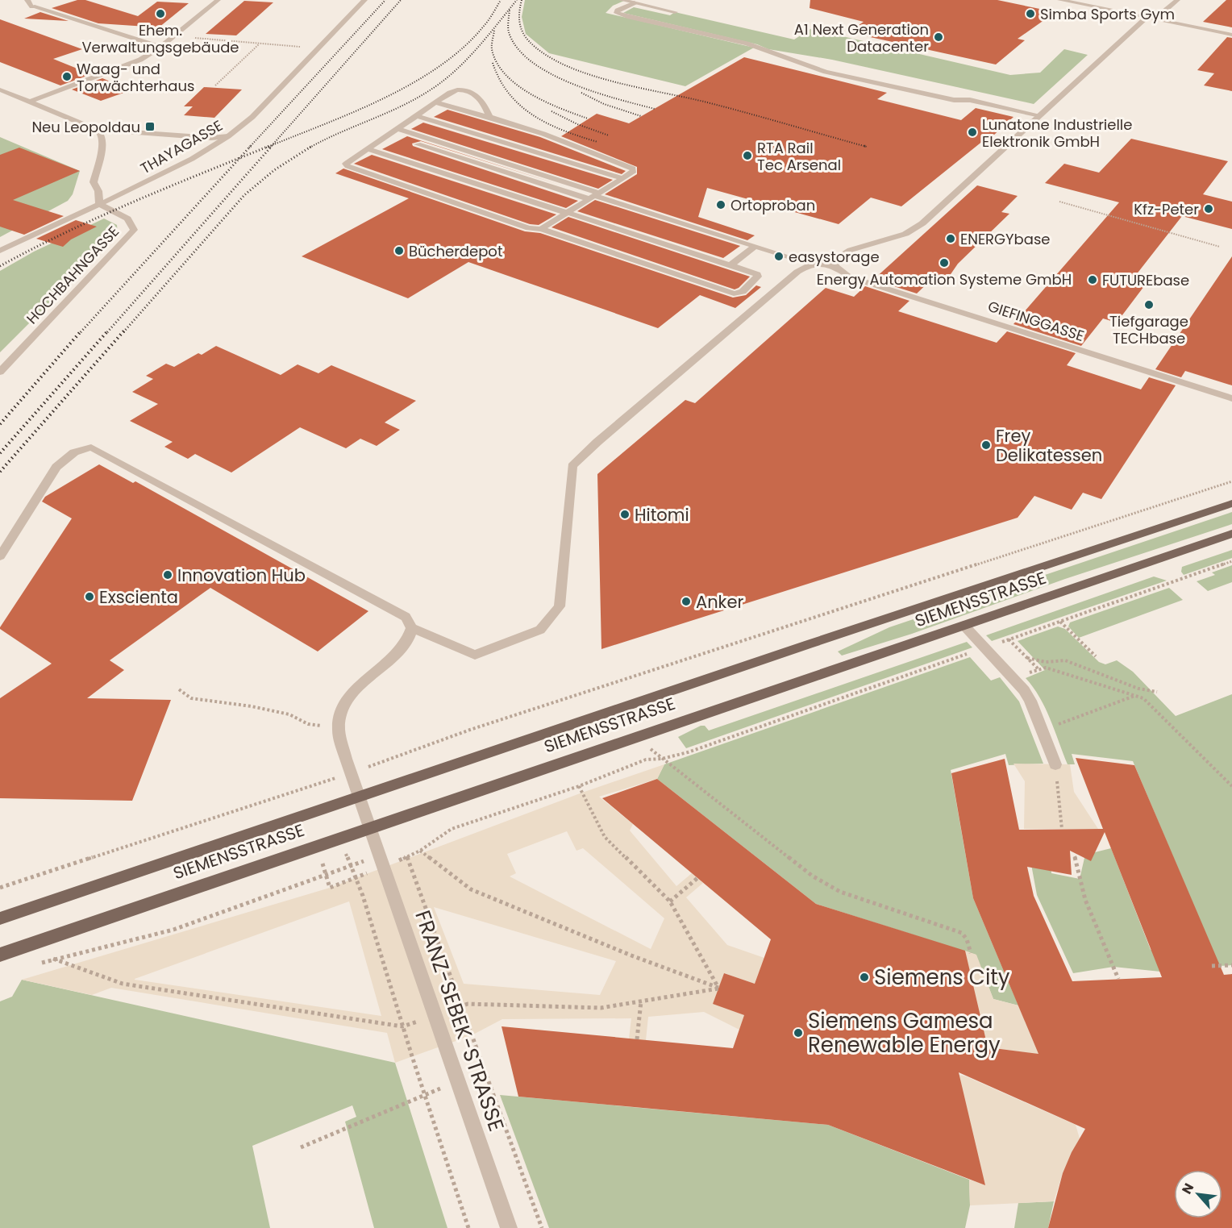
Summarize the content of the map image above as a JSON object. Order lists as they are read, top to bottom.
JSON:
{
  "streets": {
    "main road": ["SIEMENSSTRASSE"],
    "street": [
      "THAYAGASSE",
      "HOCHBAHNGASSE",
      "GIEFINGGASSE",
      "FRANZ-SEBEK-STRASSE"
    ]
  },
  "crossings": [
    ["THAYAGASSE", "HOCHBAHNGASSE"],
    ["SIEMENSSTRASSE", "FRANZ-SEBEK-STRASSE"]
  ],
  "places": {
    "other": [
      "Ehem. Verwaltungsgebäude",
      "Simba Sports Gym",
      "A1 Next Generation Datacenter",
      "Waag- und Torwächterhaus",
      "Lunatone Industrielle Elektronik GmbH",
      "RTA Rail Tec Arsenal",
      "Ortoproban",
      "Kfz-Peter",
      "ENERGYbase",
      "Bücherdepot",
      "easystorage",
      "Energy Automation Systeme GmbH",
      "FUTUREbase",
      "Tiefgarage TECHbase",
      "Frey Delikatessen",
      "Hitomi",
      "Innovation Hub",
      "Exscienta",
      "Anker",
      "Siemens City",
      "Siemens Gamesa Renewable Energy"
    ],
    "transit": ["Neu Leopoldau"]
  },
  "north": "top left"
}
